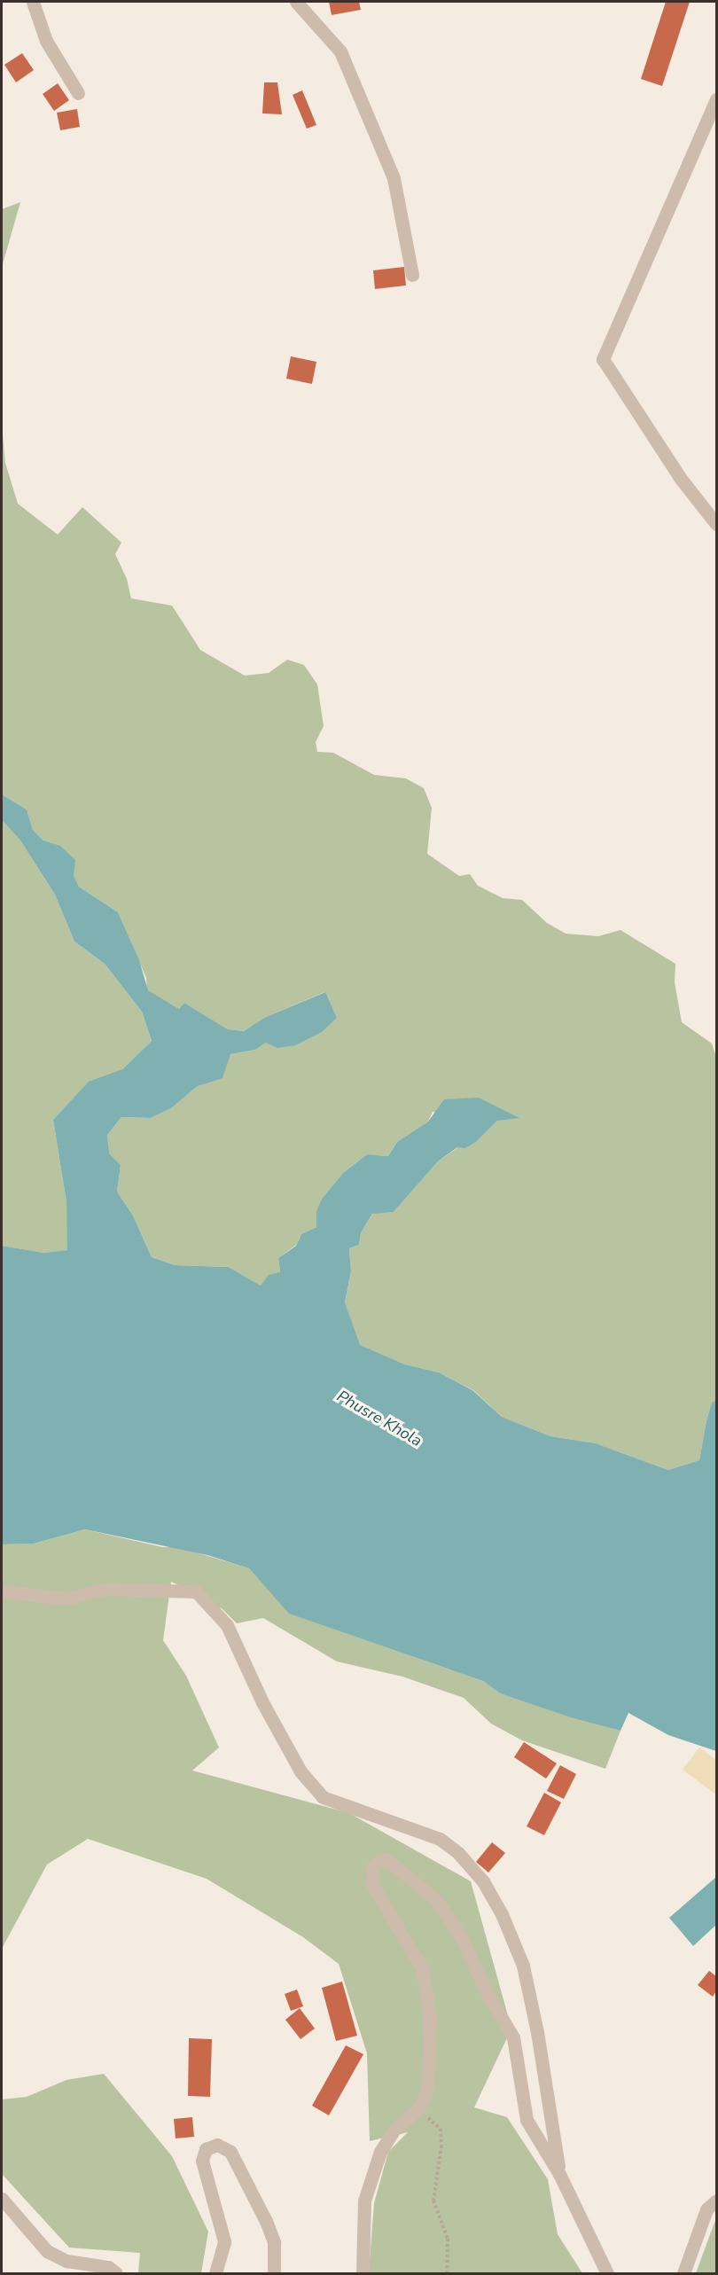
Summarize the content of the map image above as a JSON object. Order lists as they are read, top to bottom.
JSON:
{
  "water": ["Phusre Khola"]
}
